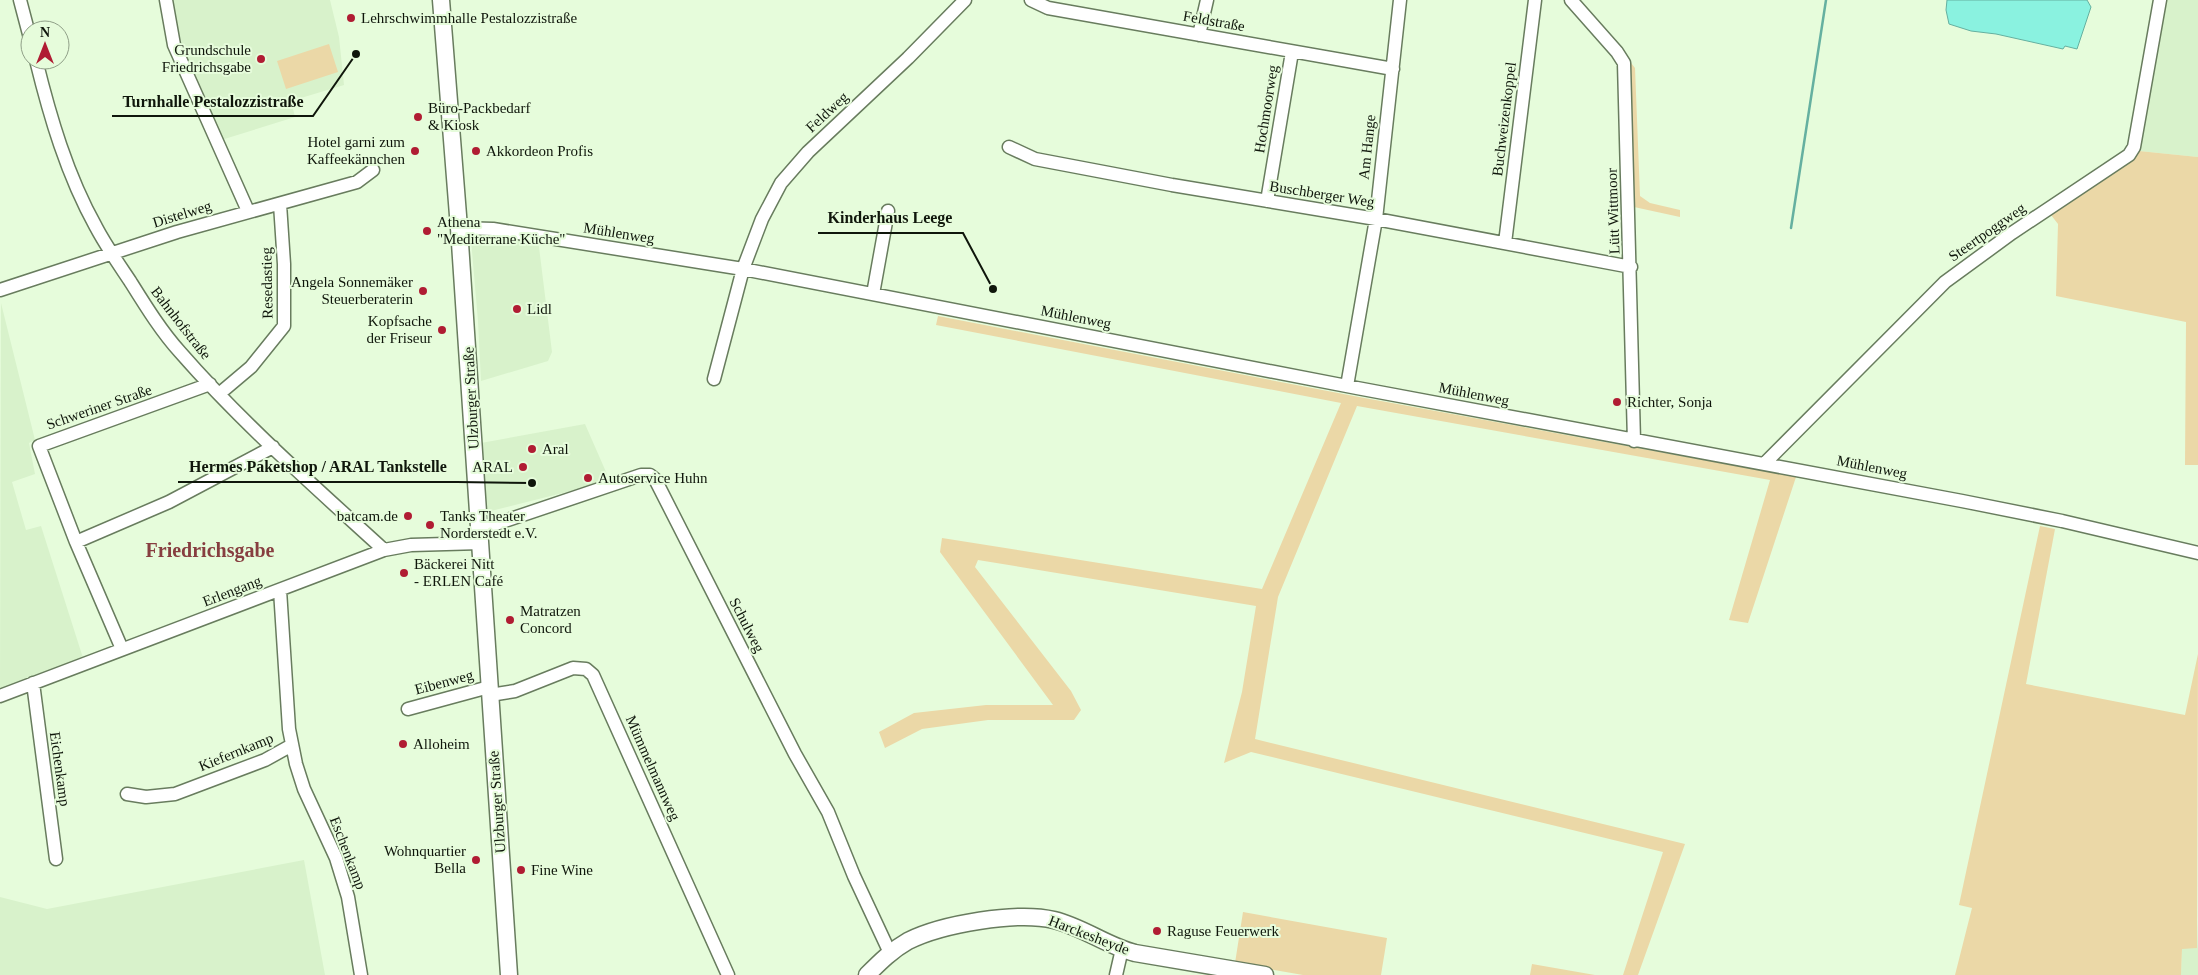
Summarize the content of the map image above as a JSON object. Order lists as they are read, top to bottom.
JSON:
{
  "streets": {
    "main road": ["Ulzburger Straße", "Harckesheyde"],
    "street": [
      "Feldstraße",
      "Hochmoorweg",
      "Feldweg",
      "Buchweizenkoppel",
      "Am Hange",
      "Buschberger Weg",
      "Lütt Wittmoor",
      "Distelweg",
      "Steertpoggweg",
      "Mühlenweg",
      "Resedastieg",
      "Bahnhofstraße",
      "Schweriner Straße",
      "Erlengang",
      "Schulweg",
      "Eibenweg",
      "Kiefernkamp",
      "Mümmelmannweg",
      "Eichenkamp",
      "Eschenkamp"
    ]
  },
  "crossings": [
    ["Feldstraße", "Hochmoorweg"],
    ["Feldstraße", "Am Hange"],
    ["Hochmoorweg", "Buschberger Weg"],
    ["Feldweg", "Mühlenweg"],
    ["Buchweizenkoppel", "Buschberger Weg"],
    ["Am Hange", "Buschberger Weg"],
    ["Am Hange", "Mühlenweg"],
    ["Buschberger Weg", "Lütt Wittmoor"],
    ["Lütt Wittmoor", "Mühlenweg"],
    ["Distelweg", "Resedastieg"],
    ["Distelweg", "Bahnhofstraße"],
    ["Steertpoggweg", "Mühlenweg"],
    ["Mühlenweg", "Ulzburger Straße"],
    ["Resedastieg", "Bahnhofstraße"],
    ["Resedastieg", "Schweriner Straße"],
    ["Bahnhofstraße", "Schweriner Straße"],
    ["Bahnhofstraße", "Erlengang"],
    ["Ulzburger Straße", "Erlengang"],
    ["Ulzburger Straße", "Schulweg"],
    ["Ulzburger Straße", "Eibenweg"],
    ["Ulzburger Straße", "Mümmelmannweg"],
    ["Schweriner Straße", "Erlengang"],
    ["Erlengang", "Schulweg"],
    ["Erlengang", "Kiefernkamp"],
    ["Erlengang", "Eichenkamp"],
    ["Schulweg", "Harckesheyde"],
    ["Eibenweg", "Mümmelmannweg"],
    ["Kiefernkamp", "Eschenkamp"]
  ],
  "districts": ["Friedrichsgabe"],
  "places": [
    "Lehrschwimmhalle Pestalozzistraße",
    "Turnhalle Pestalozzistraße",
    "Grundschule Friedrichsgabe",
    "Büro-Packbedarf & Kiosk",
    "Hotel garni zum Kaffeekännchen",
    "Akkordeon Profis",
    "Athena \"Mediterrane Küche\"",
    "Kinderhaus Leege",
    "Angela Sonnemäker Steuerberaterin",
    "Lidl",
    "Kopfsache der Friseur",
    "Richter, Sonja",
    "Aral",
    "ARAL",
    "Autoservice Huhn",
    "Hermes Paketshop / ARAL Tankstelle",
    "batcam.de",
    "Tanks Theater Norderstedt e.V.",
    "Bäckerei Nitt - ERLEN Café",
    "Matratzen Concord",
    "Alloheim",
    "Wohnquartier Bella",
    "Fine Wine",
    "Raguse Feuerwerk"
  ],
  "north": "top"
}
